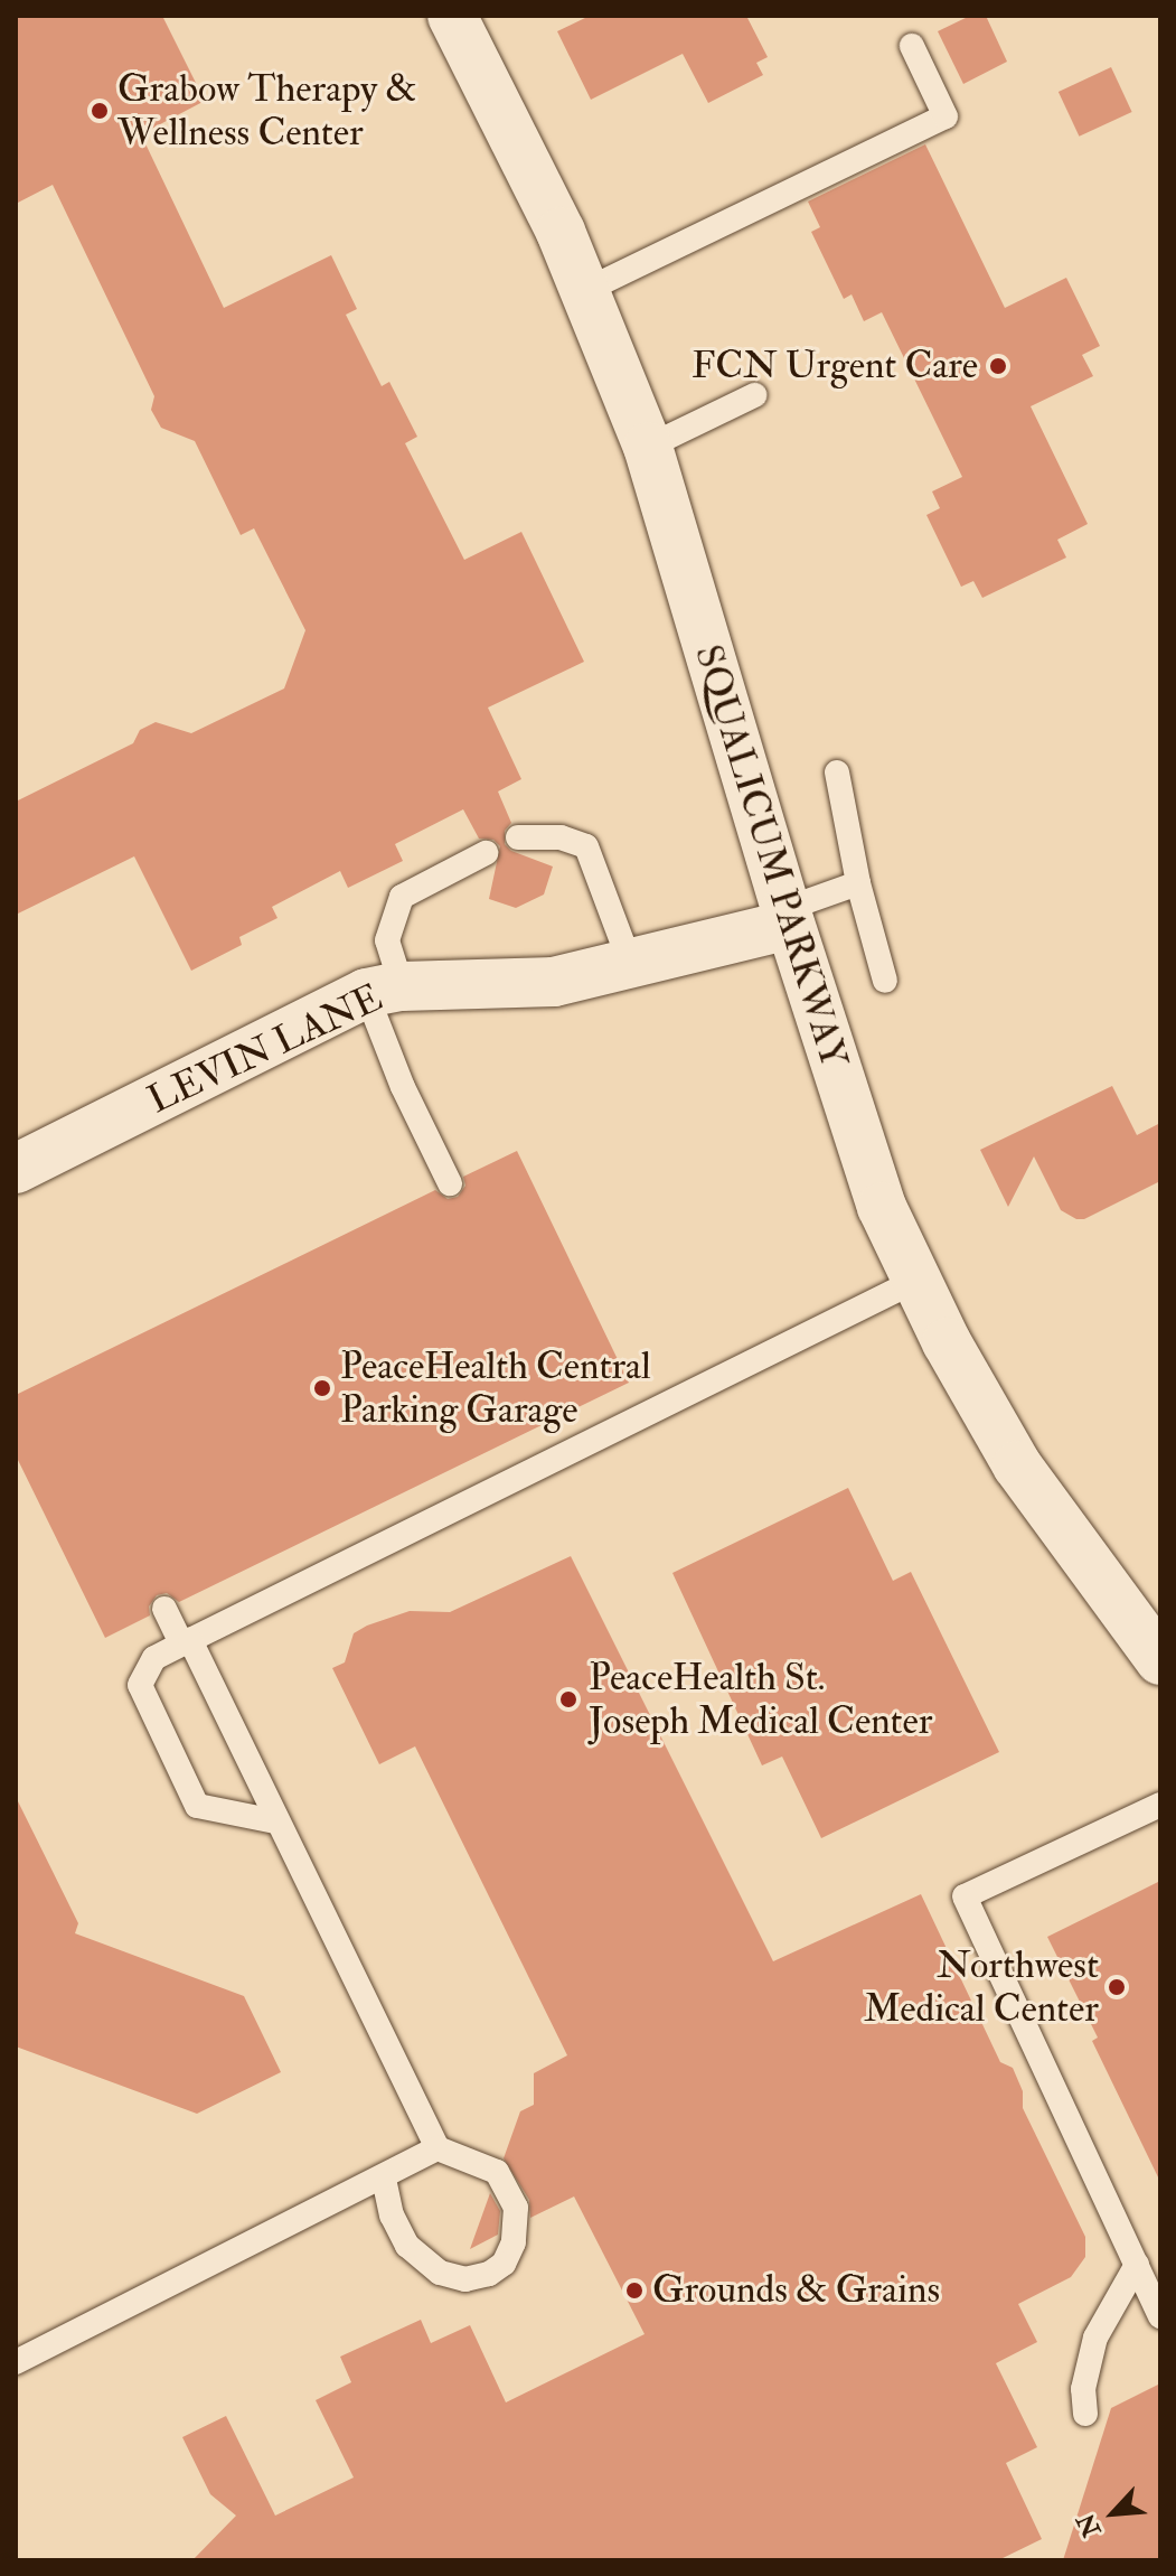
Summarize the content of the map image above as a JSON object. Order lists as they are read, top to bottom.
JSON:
{
  "streets": {
    "street": ["SQUALICUM PARKWAY", "LEVIN LANE"]
  },
  "crossings": [
    ["SQUALICUM PARKWAY", "LEVIN LANE"]
  ],
  "places": [
    "Grabow Therapy & Wellness Center",
    "FCN Urgent Care",
    "PeaceHealth Central Parking Garage",
    "PeaceHealth St. Joseph Medical Center",
    "Northwest Medical Center",
    "Grounds & Grains"
  ],
  "north": "bottom left"
}
